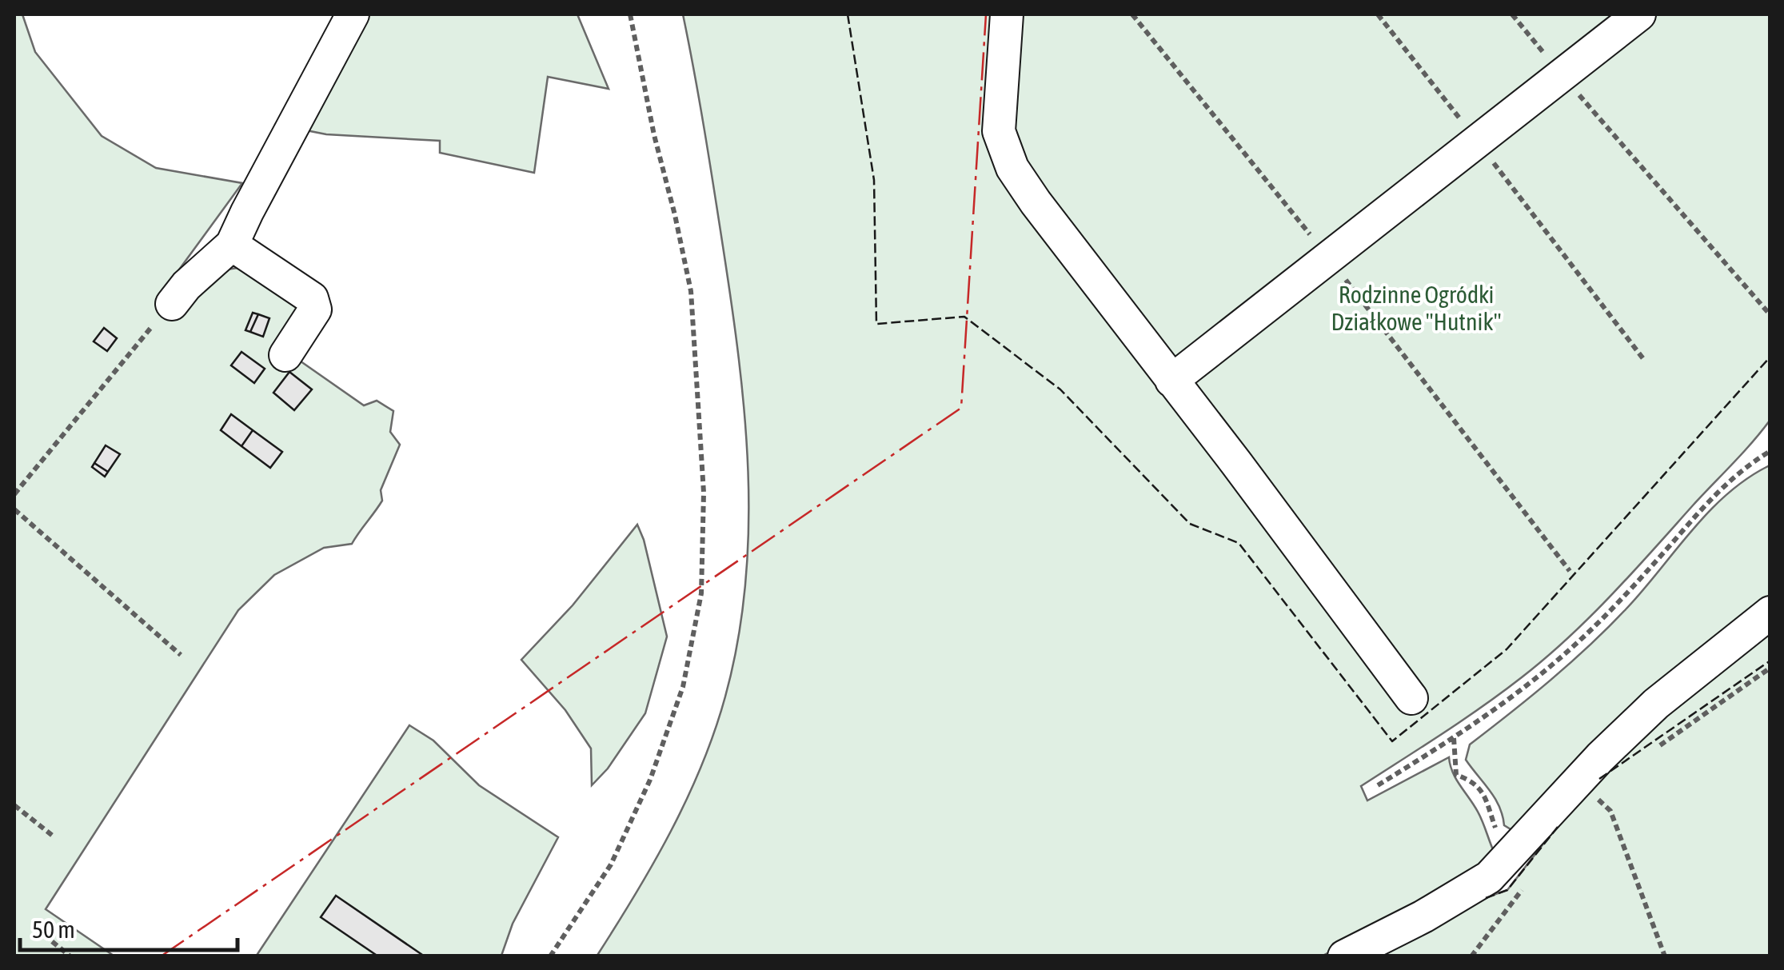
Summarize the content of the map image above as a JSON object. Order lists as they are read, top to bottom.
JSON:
{
  "parks": ["Rodzinne Ogródki Działkowe \"Hutnik\""],
  "scale_bar": "50 m"
}
